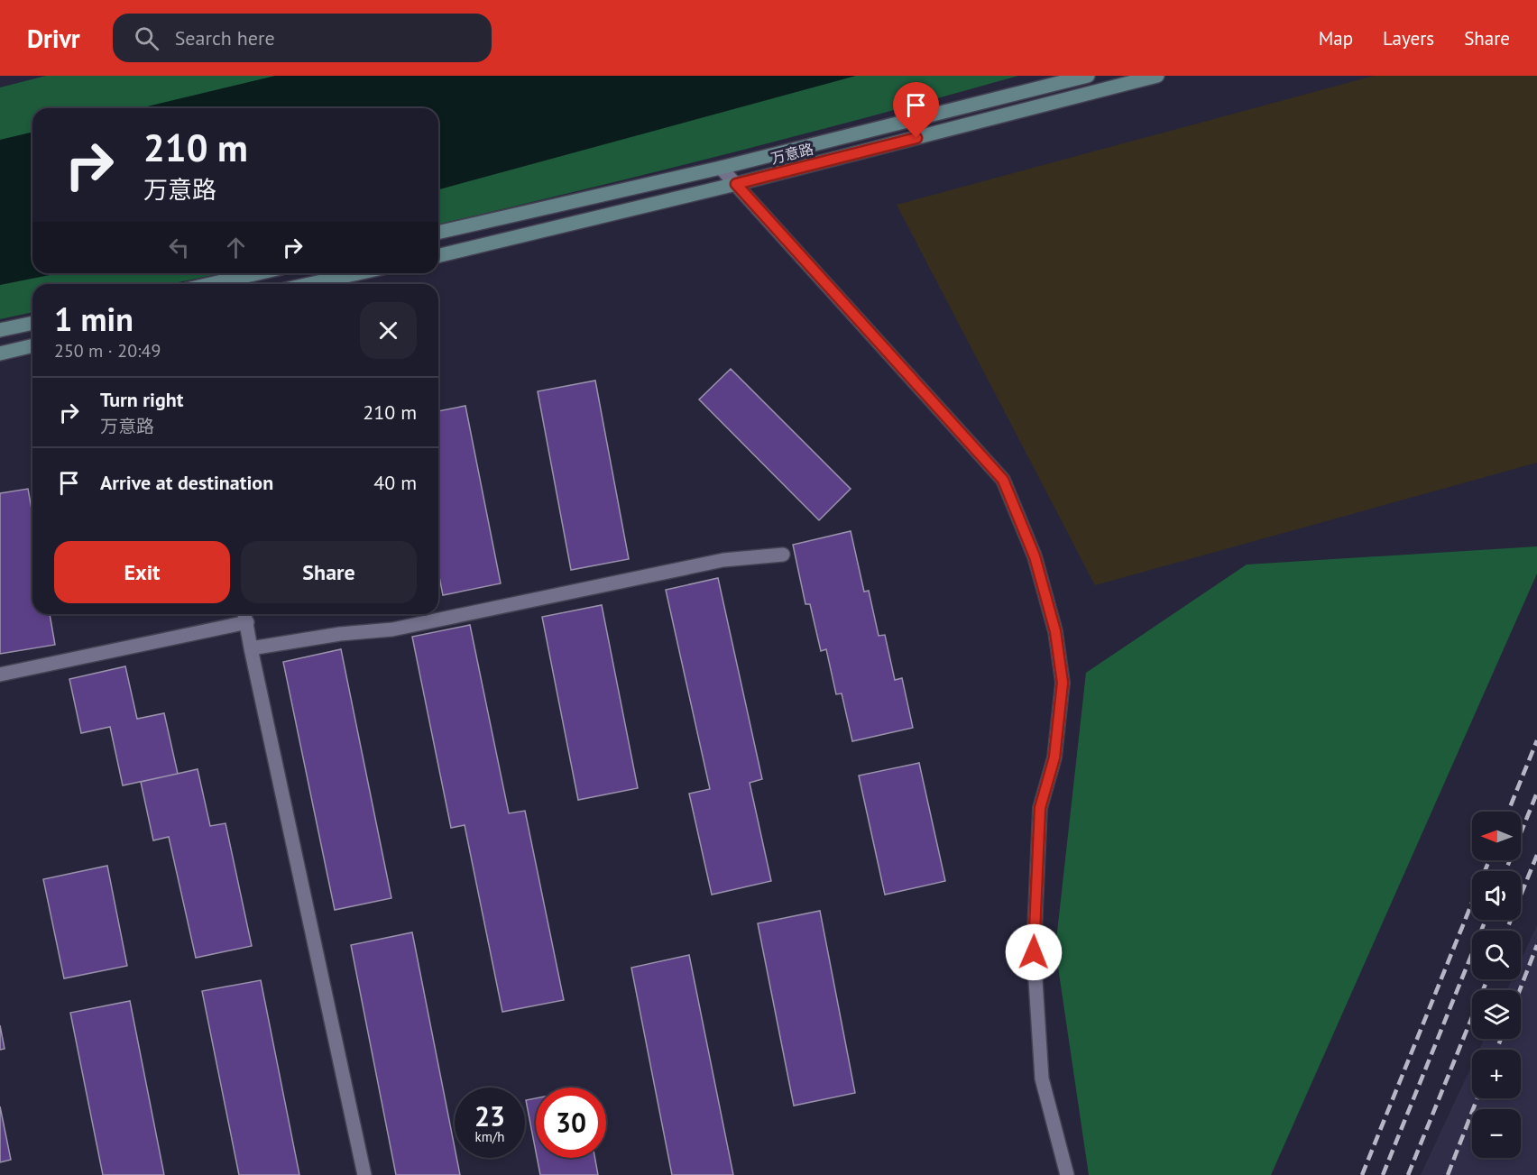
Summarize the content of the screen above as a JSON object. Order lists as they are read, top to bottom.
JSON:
{
  "streets": {
    "street": ["万意路"]
  },
  "north": "left",
  "page": {
    "header": "Drivr",
    "search": "Search here",
    "nav": ["Map", "Layers", "Share"],
    "turn": ["210 m", "万意路"],
    "heading": ["1 min", "250 m · 20:49"],
    "list": [
      {
        "name": "Turn right",
        "note": "万意路",
        "value": "210 m"
      },
      {
        "name": "Arrive at destination",
        "value": "40 m"
      }
    ],
    "buttons": ["Exit", "Share"],
    "map_buttons": ["+", "−"],
    "speed": "23 km/h",
    "limit": "30"
  }
}
